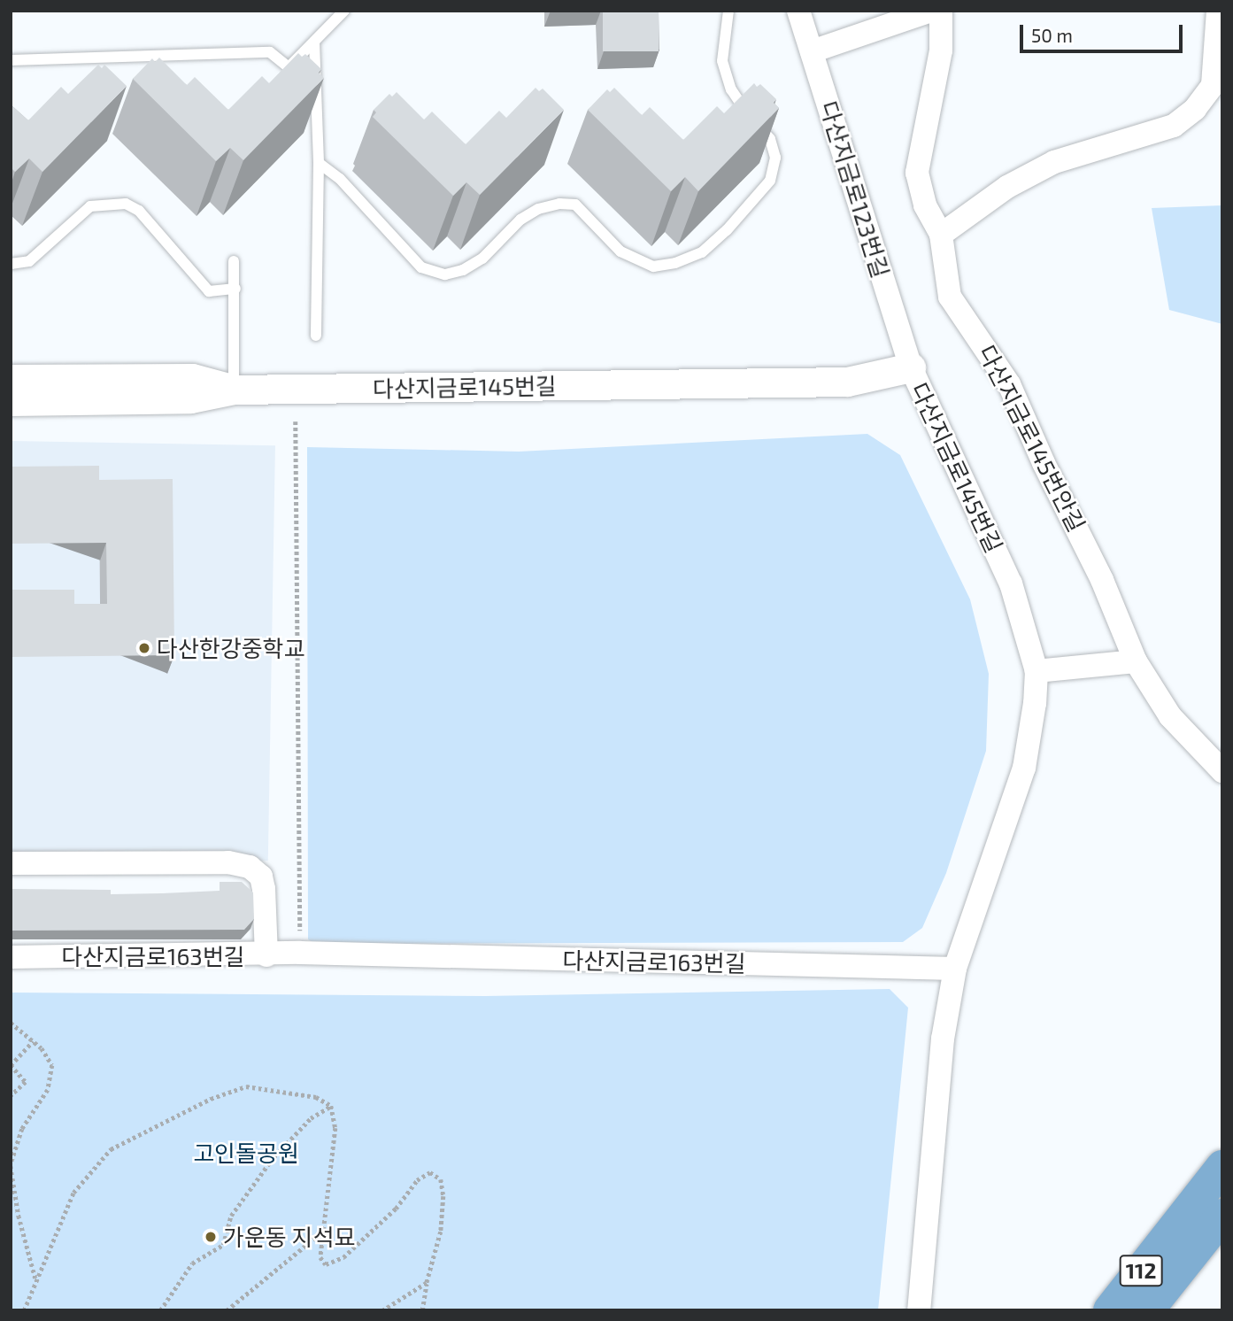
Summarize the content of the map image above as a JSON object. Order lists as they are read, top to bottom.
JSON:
{
  "streets": {
    "highway": ["112"],
    "street": [
      "다산지금로123번길",
      "다산지금로145번길",
      "다산지금로145번안길",
      "다산지금로163번길"
    ]
  },
  "crossings": [
    ["다산지금로123번길", "다산지금로145번길"],
    ["다산지금로145번길", "다산지금로163번길"]
  ],
  "parks": ["고인돌공원"],
  "places": ["다산한강중학교", "가운동 지석묘"],
  "scale_bar": "50 m"
}
